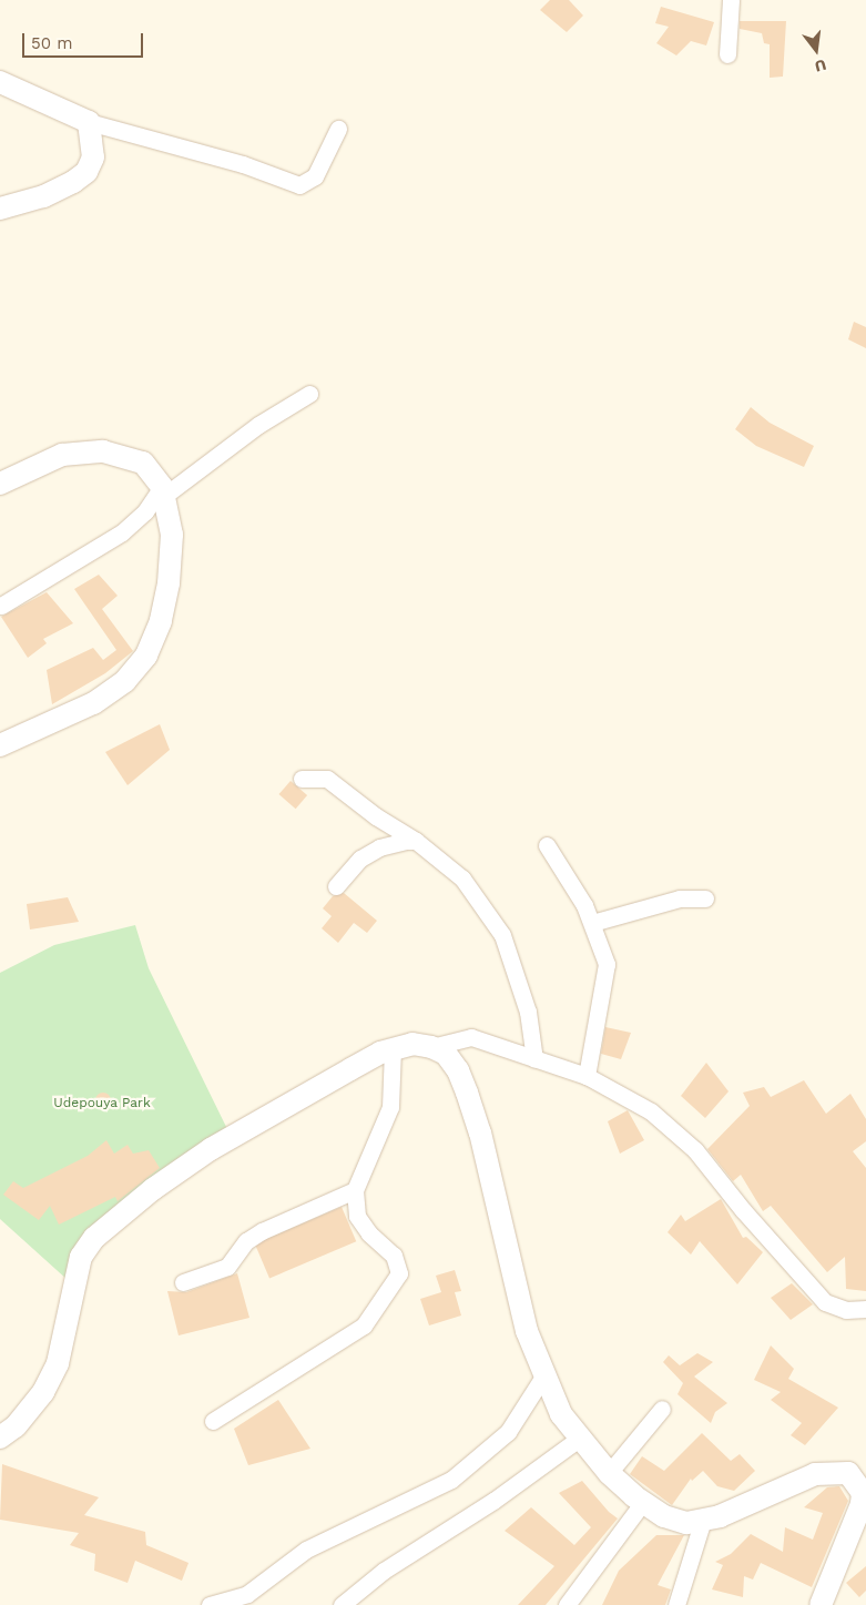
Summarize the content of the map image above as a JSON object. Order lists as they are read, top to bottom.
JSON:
{
  "parks": ["Udepouya Park"],
  "scale_bar": "50 m",
  "north": "bottom"
}
